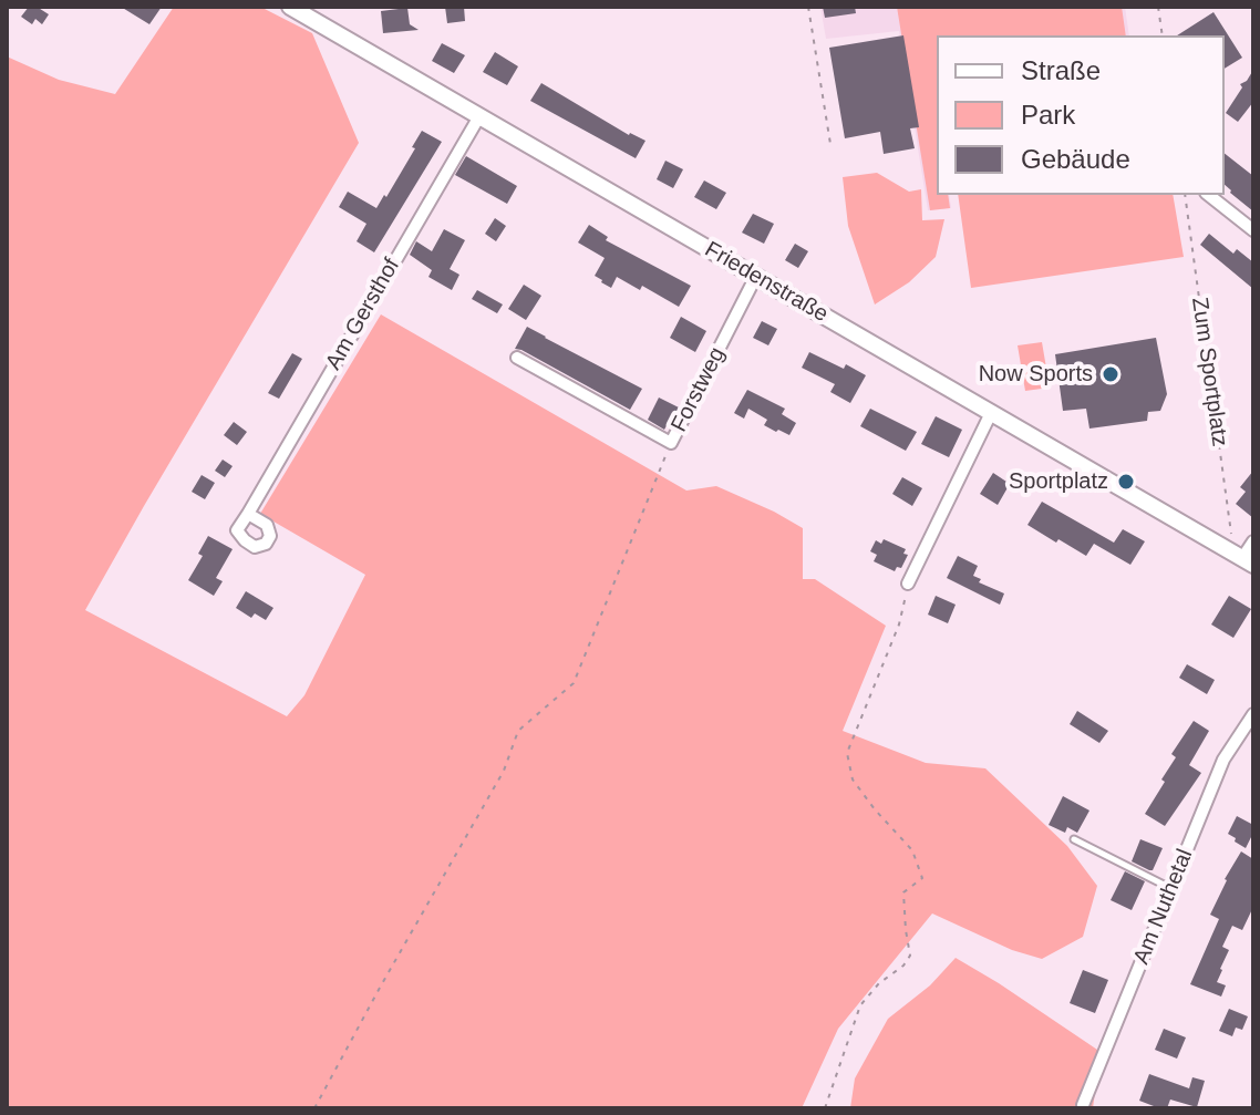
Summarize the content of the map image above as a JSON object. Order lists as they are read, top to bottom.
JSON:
{
  "streets": {
    "main road": ["Friedenstraße"],
    "street": ["Am Gersthof", "Forstweg", "Am Nuthetal"],
    "path": ["Zum Sportplatz"]
  },
  "crossings": [
    ["Friedenstraße", "Am Gersthof"],
    ["Friedenstraße", "Zum Sportplatz"],
    ["Friedenstraße", "Forstweg"]
  ],
  "places": ["Now Sports", "Sportplatz"],
  "legend": ["Straße", "Park", "Gebäude"]
}
